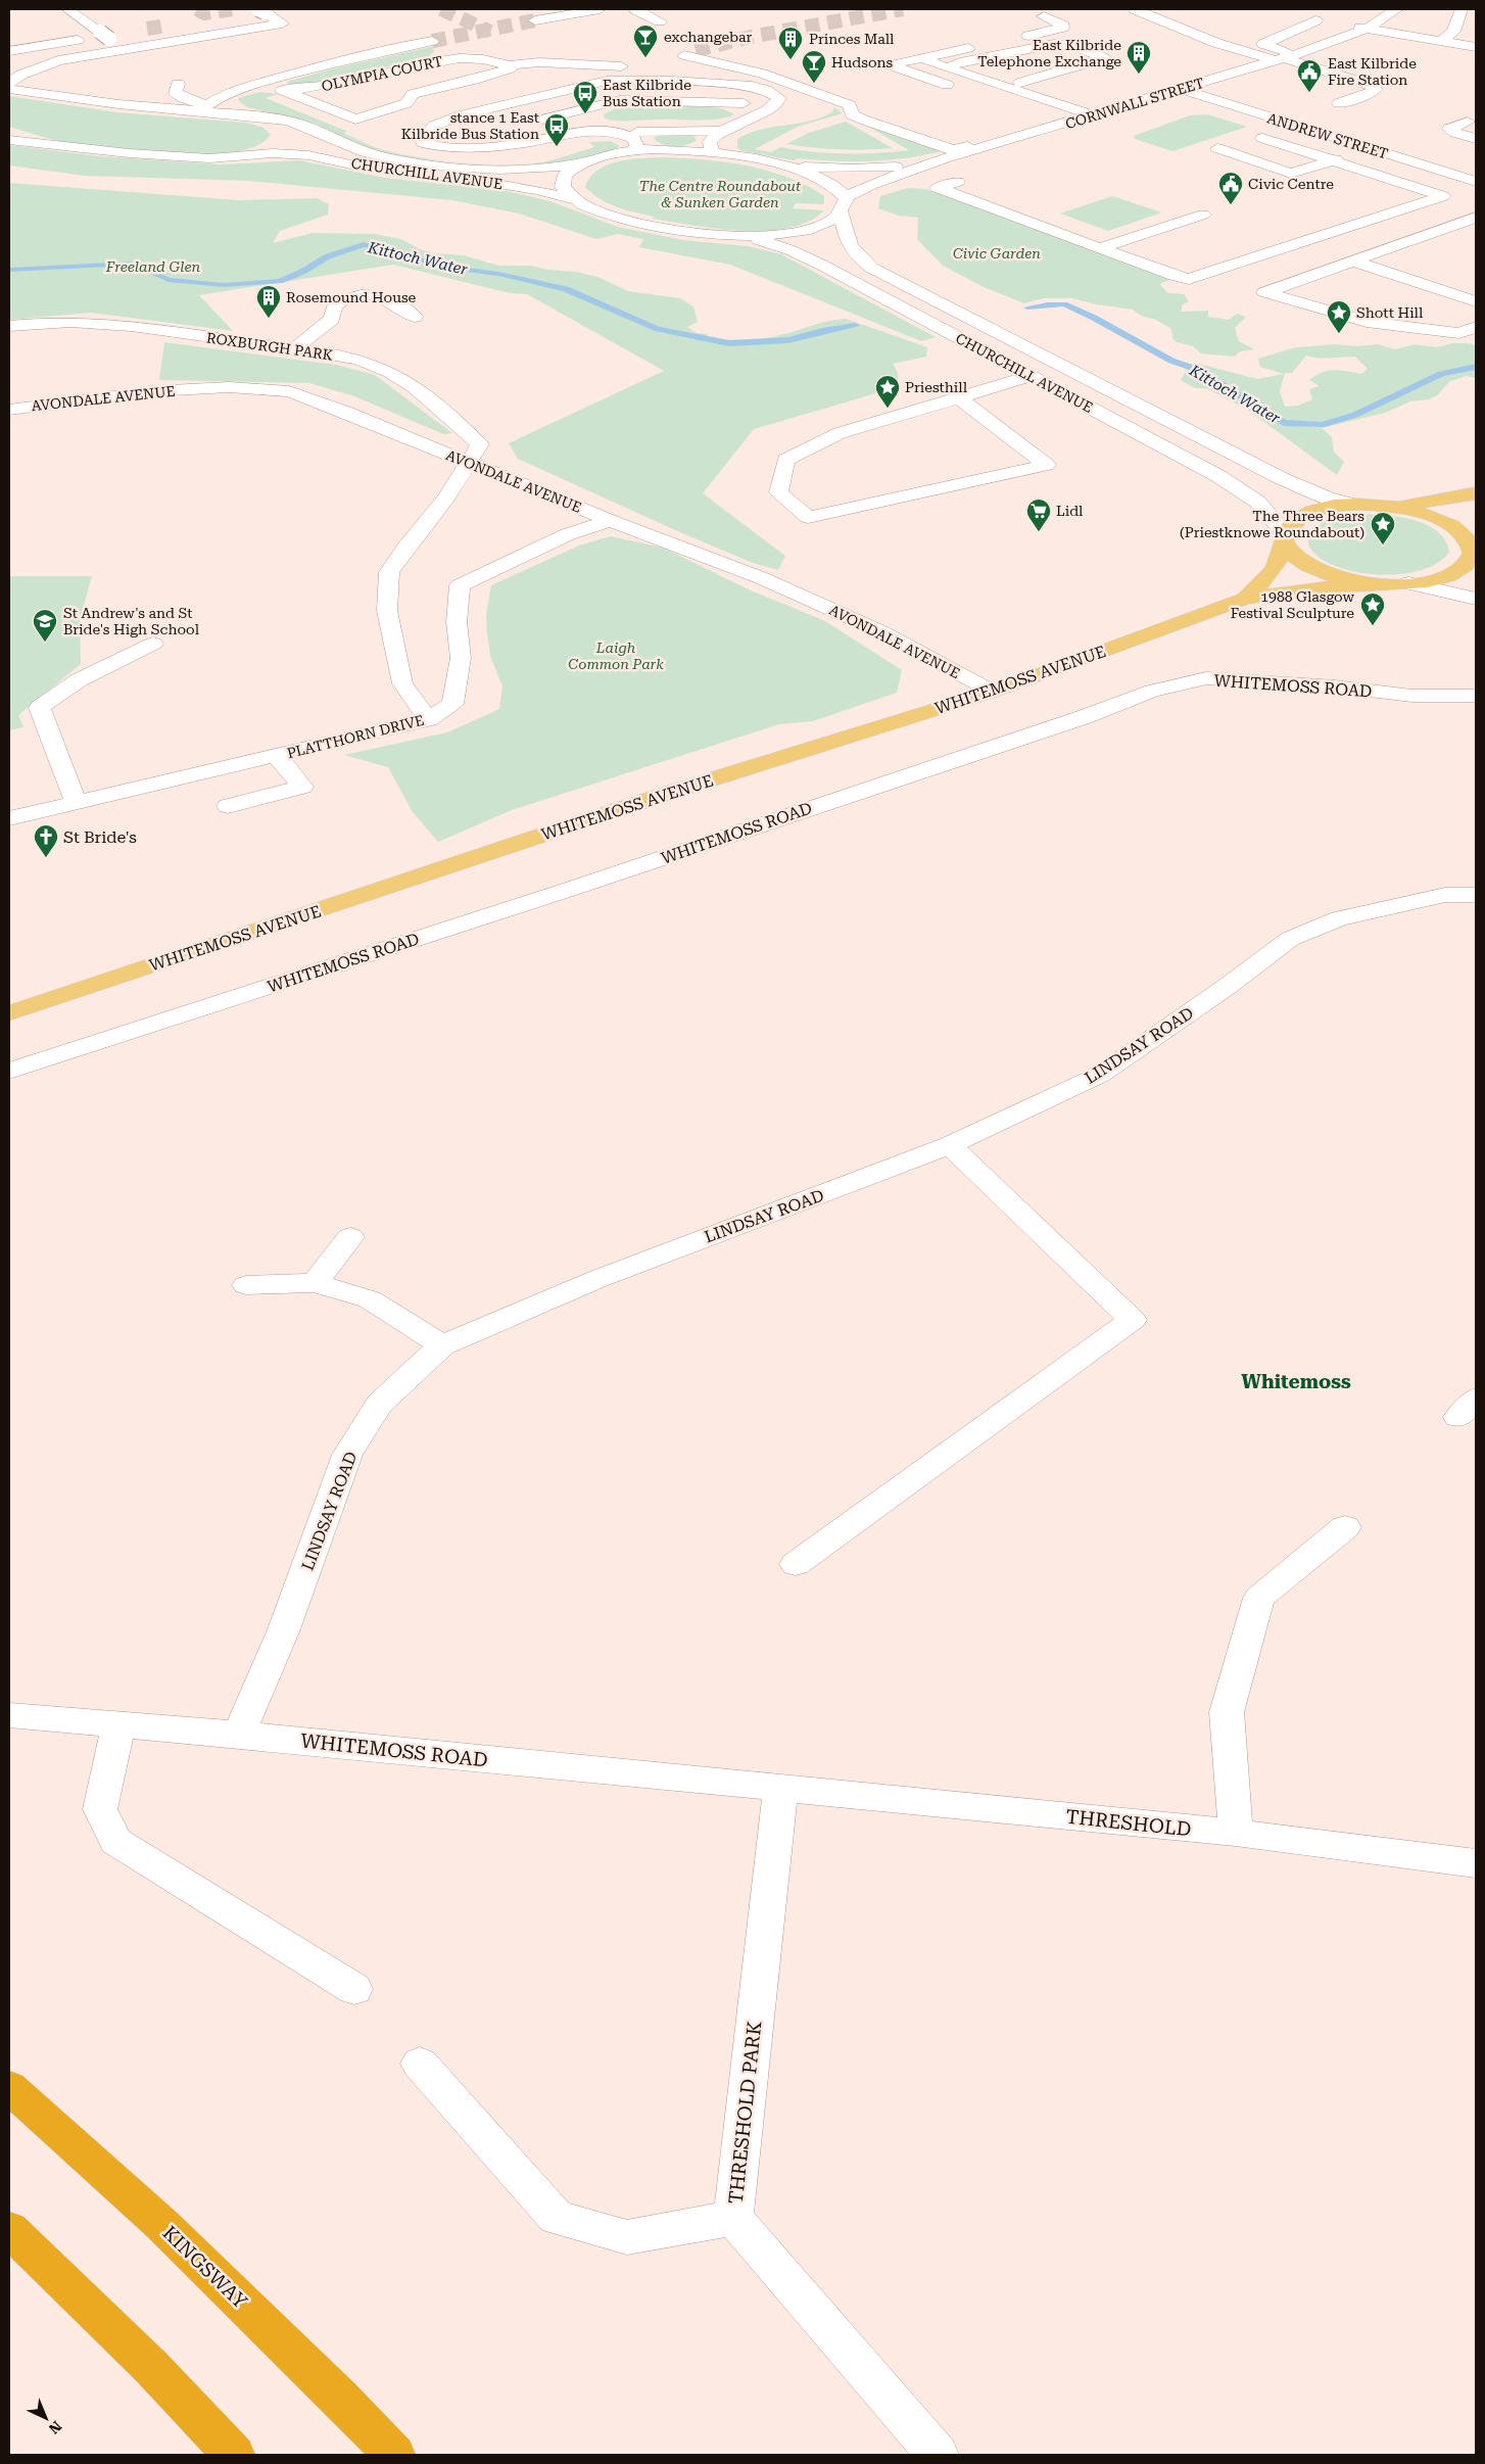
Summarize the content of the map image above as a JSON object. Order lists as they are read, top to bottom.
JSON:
{
  "streets": {
    "highway": ["KINGSWAY"],
    "main road": ["WHITEMOSS AVENUE"],
    "street": [
      "OLYMPIA COURT",
      "CORNWALL STREET",
      "ANDREW STREET",
      "CHURCHILL AVENUE",
      "ROXBURGH PARK",
      "AVONDALE AVENUE",
      "WHITEMOSS ROAD",
      "PLATTHORN DRIVE",
      "LINDSAY ROAD",
      "THRESHOLD",
      "THRESHOLD PARK"
    ]
  },
  "crossings": [
    ["OLYMPIA COURT", "CHURCHILL AVENUE"],
    ["CORNWALL STREET", "ANDREW STREET"],
    ["CORNWALL STREET", "CHURCHILL AVENUE"],
    ["CHURCHILL AVENUE", "WHITEMOSS AVENUE"],
    ["ROXBURGH PARK", "AVONDALE AVENUE"],
    ["AVONDALE AVENUE", "WHITEMOSS AVENUE"],
    ["AVONDALE AVENUE", "PLATTHORN DRIVE"],
    ["WHITEMOSS ROAD", "LINDSAY ROAD"],
    ["WHITEMOSS ROAD", "THRESHOLD"],
    ["WHITEMOSS ROAD", "THRESHOLD PARK"],
    ["THRESHOLD", "THRESHOLD PARK"]
  ],
  "districts": ["Whitemoss"],
  "water": ["Kittoch Water"],
  "parks": [
    "The Centre Roundabout & Sunken Garden",
    "Civic Garden",
    "Freeland Glen",
    "Laigh Common Park"
  ],
  "places": {
    "bar": ["exchangebar", "Hudsons"],
    "building": ["Princes Mall", "East Kilbride Telephone Exchange", "Rosemound House"],
    "public building": ["East Kilbride Fire Station", "Civic Centre"],
    "bus stop": ["East Kilbride Bus Station", "stance 1 East Kilbride Bus Station"],
    "place": [
      "Shott Hill",
      "Priesthill",
      "The Three Bears (Priestknowe Roundabout)",
      "1988 Glasgow Festival Sculpture"
    ],
    "supermarket": ["Lidl"],
    "school or university": ["St Andrew's and St Bride's High School"],
    "church": ["St Bride's"]
  },
  "north": "bottom right"
}
